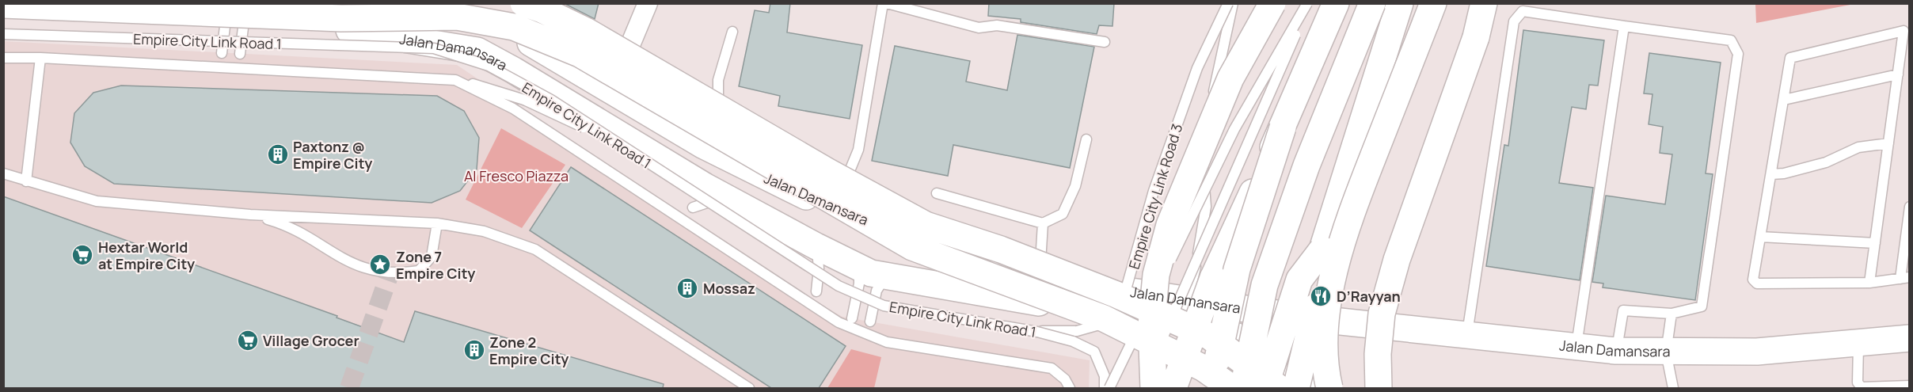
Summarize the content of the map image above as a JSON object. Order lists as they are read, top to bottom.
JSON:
{
  "streets": {
    "main road": ["Jalan Damansara"],
    "lane": ["Empire City Link Road 1", "Empire City Link Road 3"]
  },
  "crossings": [
    ["Empire City Link Road 1", "Empire City Link Road 3"]
  ],
  "parks": ["Al Fresco Piazza"],
  "places": {
    "building": ["Paxtonz @ Empire City", "Mossaz", "Zone 2 Empire City"],
    "supermarket": ["Hextar World at Empire City", "Village Grocer"],
    "place": ["Zone 7 Empire City"],
    "restaurant": ["D’Rayyan"]
  }
}
